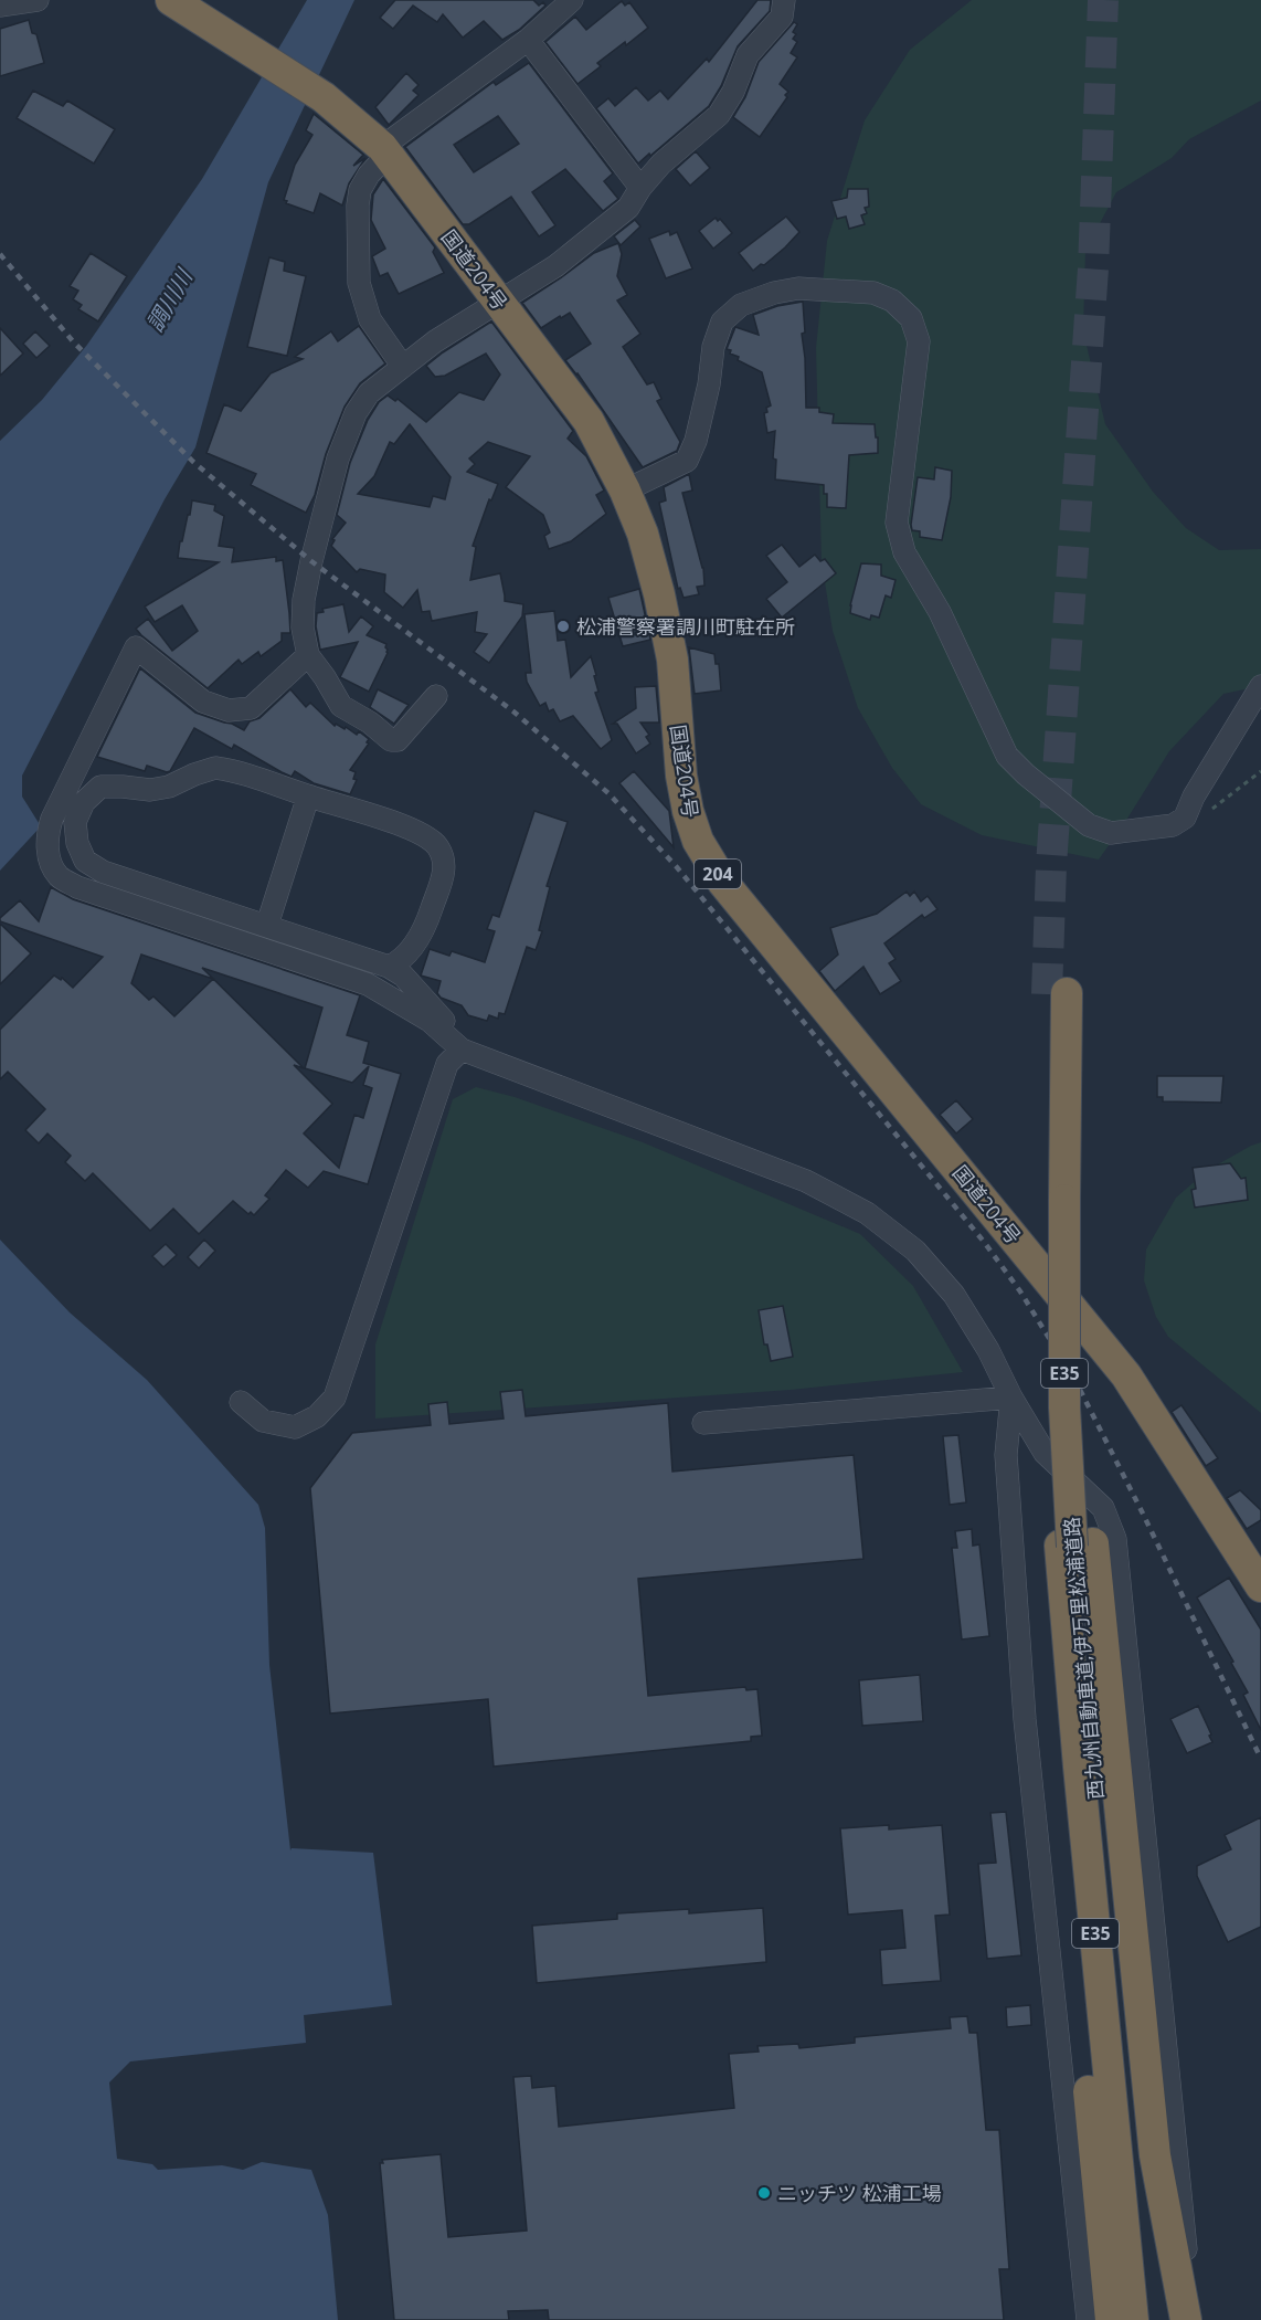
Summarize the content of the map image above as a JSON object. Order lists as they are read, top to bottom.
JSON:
{
  "streets": {
    "highway": [
      "国道204号",
      "204",
      "E35",
      "西九州自動車道;伊万里松浦道路"
    ]
  },
  "water": ["調川川"],
  "places": ["松浦警察署調川町駐在所", "ニッチツ 松浦工場"]
}
